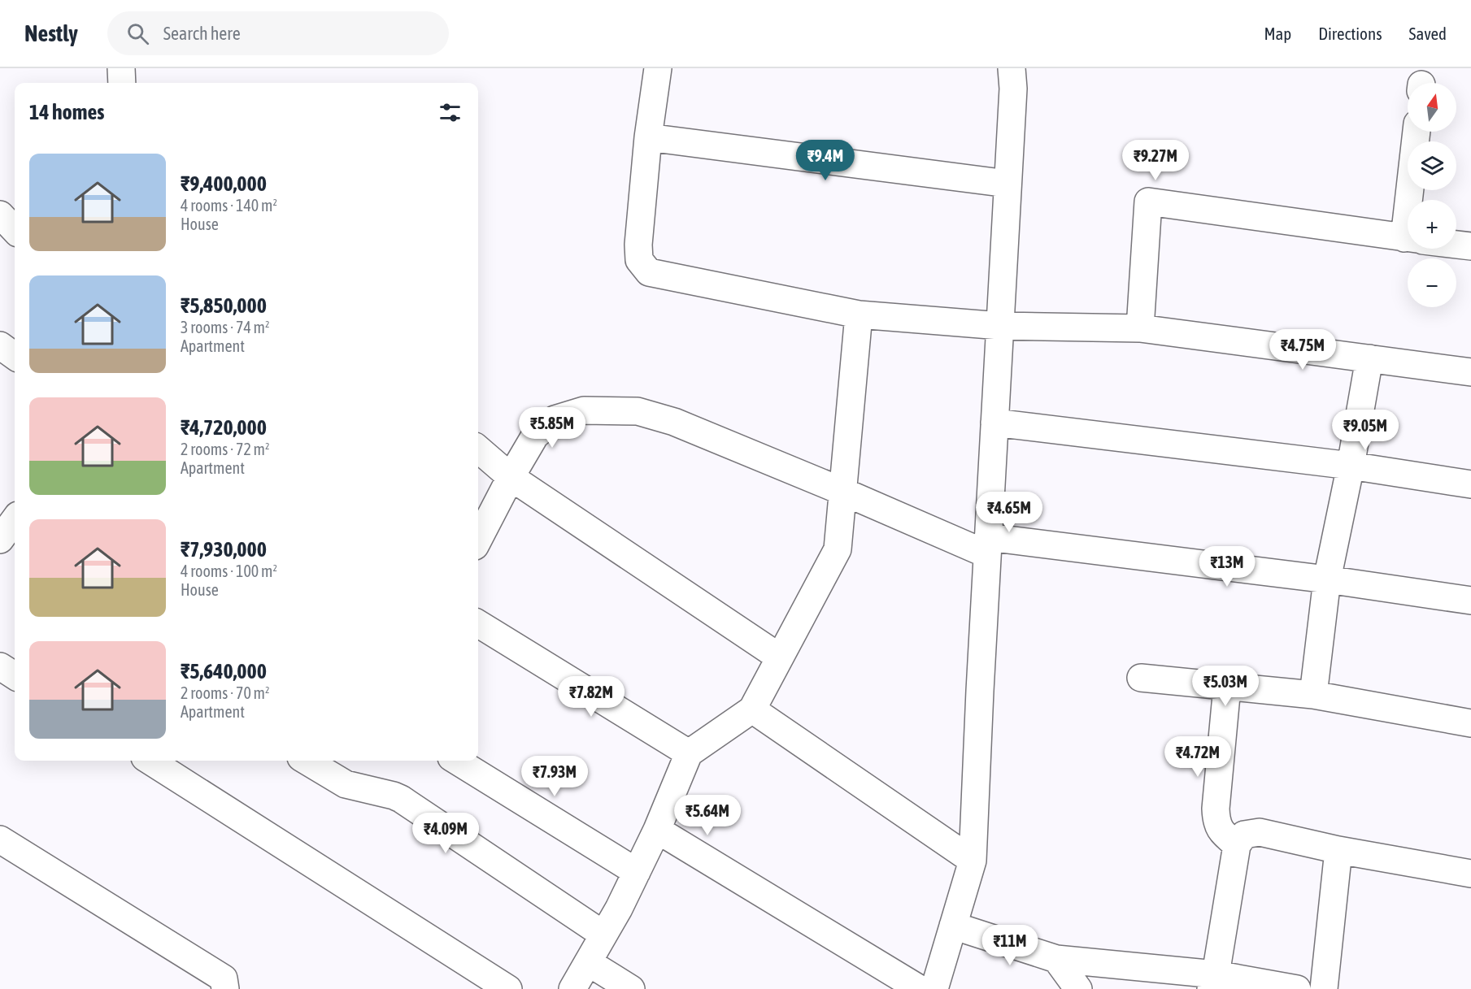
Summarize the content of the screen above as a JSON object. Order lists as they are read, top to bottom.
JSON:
{
  "north": "top",
  "page": {
    "header": "Nestly",
    "search": "Search here",
    "nav": ["Map", "Directions", "Saved"],
    "map_buttons": ["+", "−"],
    "heading": "14 homes",
    "price": [
      "₹9.4M",
      "₹9.27M",
      "₹4.75M",
      "₹5.85M",
      "₹9.05M",
      "₹4.65M",
      "₹13M",
      "₹5.03M",
      "₹7.82M",
      "₹4.72M",
      "₹7.93M",
      "₹5.64M",
      "₹4.09M",
      "₹11M"
    ],
    "list": [
      {
        "name": "₹9,400,000",
        "note": "4 rooms · 140 m² · House"
      },
      {
        "name": "₹5,850,000",
        "note": "3 rooms · 74 m² · Apartment"
      },
      {
        "name": "₹4,720,000",
        "note": "2 rooms · 72 m² · Apartment"
      },
      {
        "name": "₹7,930,000",
        "note": "4 rooms · 100 m² · House"
      },
      {
        "name": "₹5,640,000",
        "note": "2 rooms · 70 m² · Apartment"
      }
    ]
  }
}
